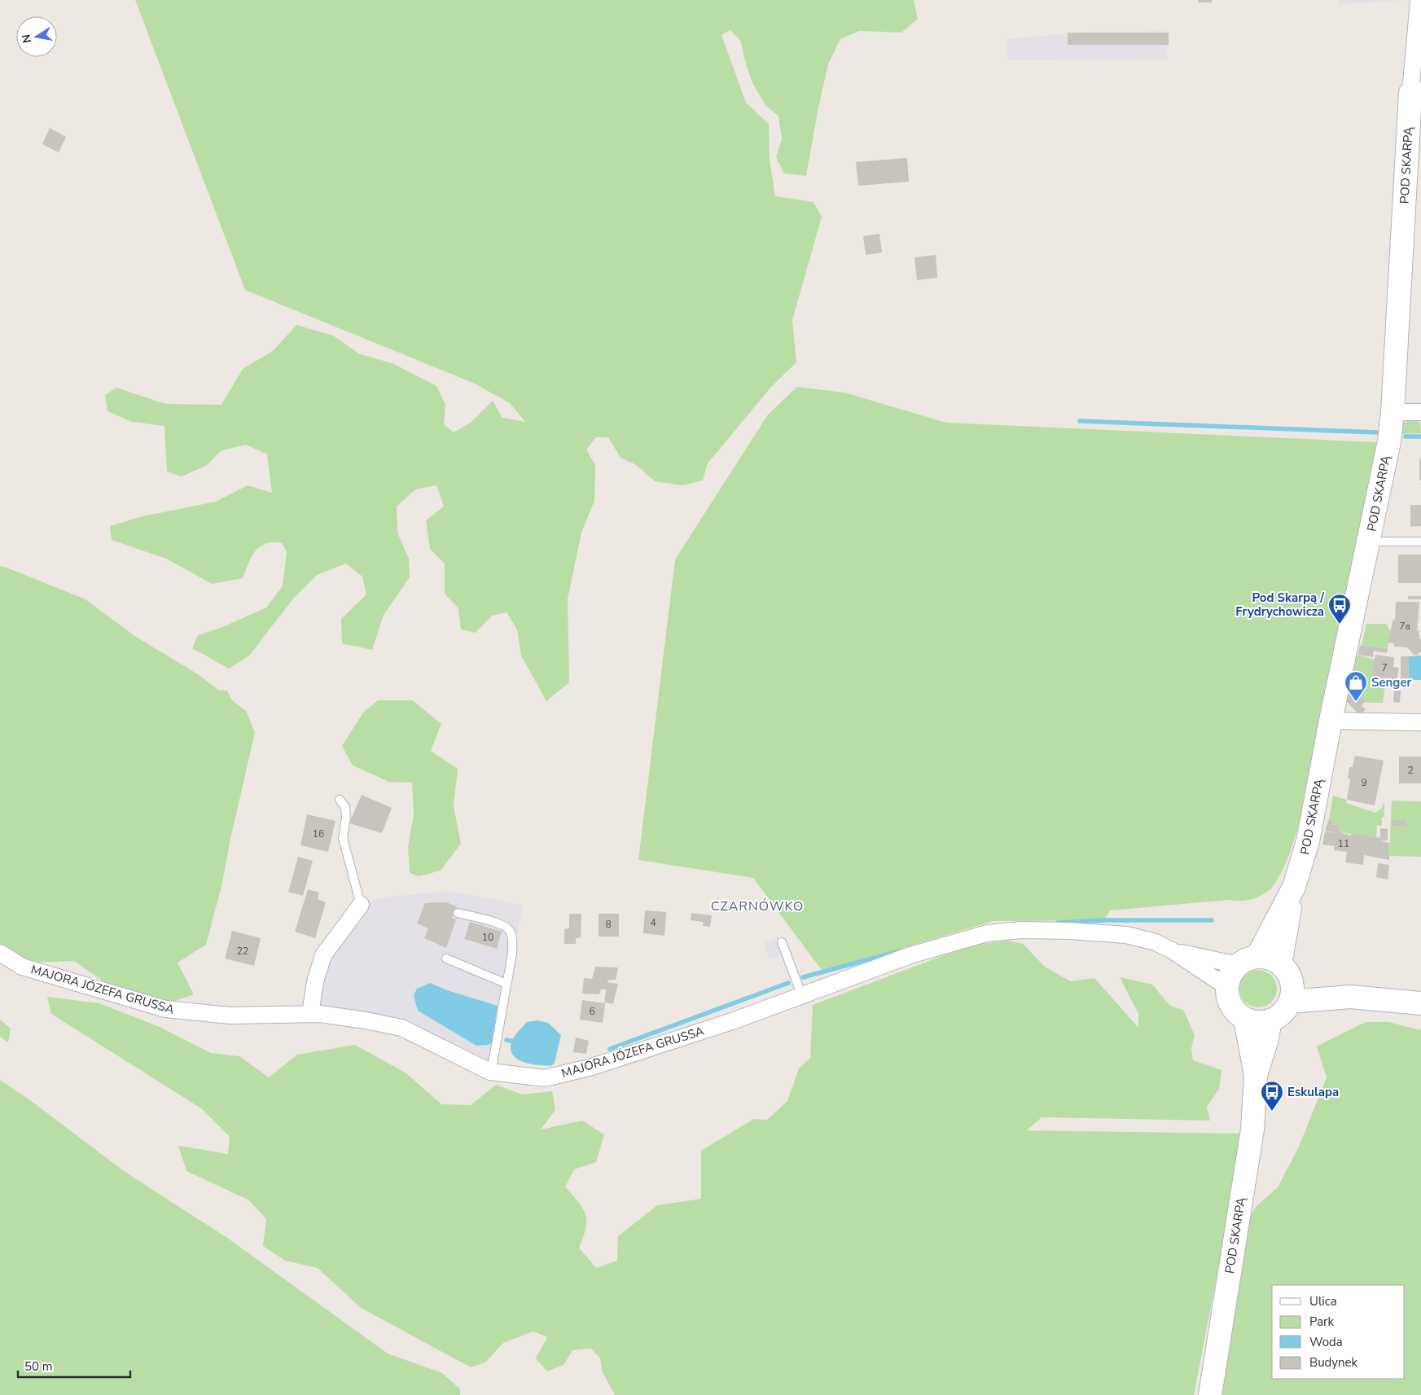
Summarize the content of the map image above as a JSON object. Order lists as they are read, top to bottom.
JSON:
{
  "streets": {
    "street": ["POD SKARPĄ", "MAJORA JÓZEFA GRUSSA"]
  },
  "crossings": [
    ["POD SKARPĄ", "MAJORA JÓZEFA GRUSSA"]
  ],
  "districts": ["CZARNÓWKO"],
  "places": {
    "bus stop": ["Pod Skarpą / Frydrychowicza", "Eskulapa"],
    "shop": ["Senger"]
  },
  "house_numbers": [
    "7a",
    "7",
    "2",
    "9",
    "16",
    "11",
    "4",
    "8",
    "10",
    "22",
    "6"
  ],
  "legend": [
    "Ulica",
    "Park",
    "Woda",
    "Budynek"
  ],
  "scale_bar": "50 m",
  "north": "left"
}
